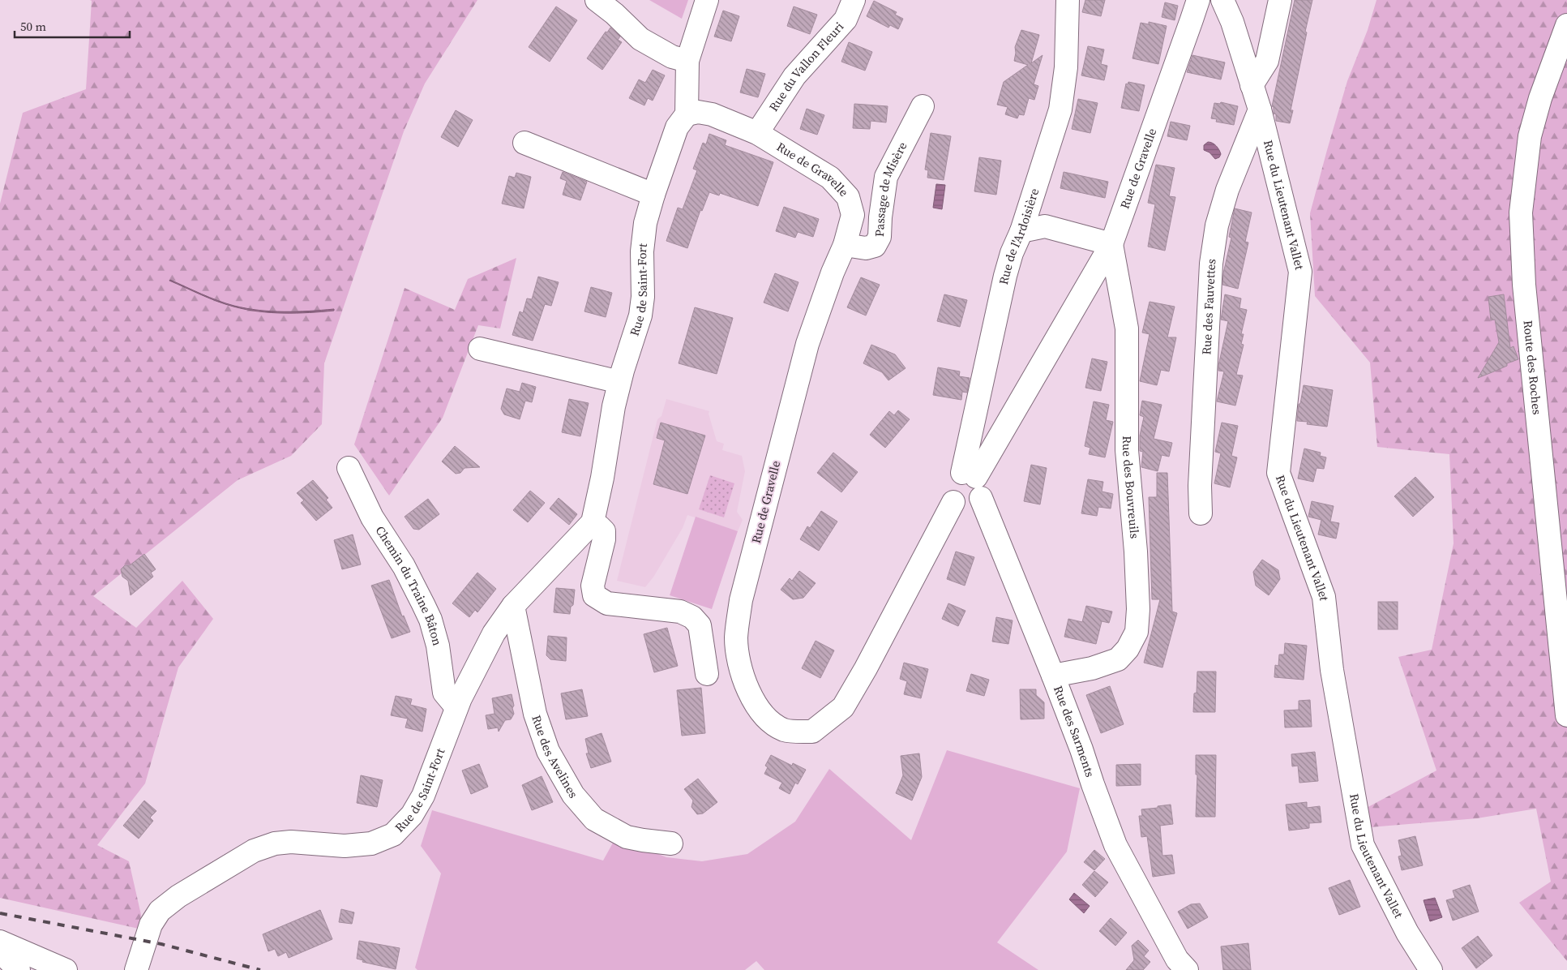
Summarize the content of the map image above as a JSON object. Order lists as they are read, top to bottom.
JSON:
{
  "streets": {
    "street": [
      "Rue du Vallon Fleuri",
      "Rue de Gravelle",
      "Passage de Misère",
      "Rue du Lieutenant Vallet",
      "Rue de l'Ardoisière",
      "Rue de Saint-Fort",
      "Rue des Fauvettes",
      "Route des Roches",
      "Rue des Bouvreuils",
      "Chemin du Traine Bâton",
      "Rue des Sarments",
      "Rue des Avelines"
    ]
  },
  "crossings": [
    ["Rue du Vallon Fleuri", "Rue de Gravelle"],
    ["Rue de Gravelle", "Passage de Misère"],
    ["Rue de Gravelle", "Rue de l'Ardoisière"],
    ["Rue de Gravelle", "Rue de Saint-Fort"],
    ["Rue de Gravelle", "Rue des Bouvreuils"],
    ["Rue de Gravelle", "Rue des Sarments"],
    ["Rue du Lieutenant Vallet", "Rue des Fauvettes"],
    ["Rue de l'Ardoisière", "Rue des Sarments"],
    ["Rue de Saint-Fort", "Chemin du Traine Bâton"],
    ["Rue de Saint-Fort", "Rue des Avelines"],
    ["Rue des Bouvreuils", "Rue des Sarments"]
  ],
  "scale_bar": "50 m"
}
